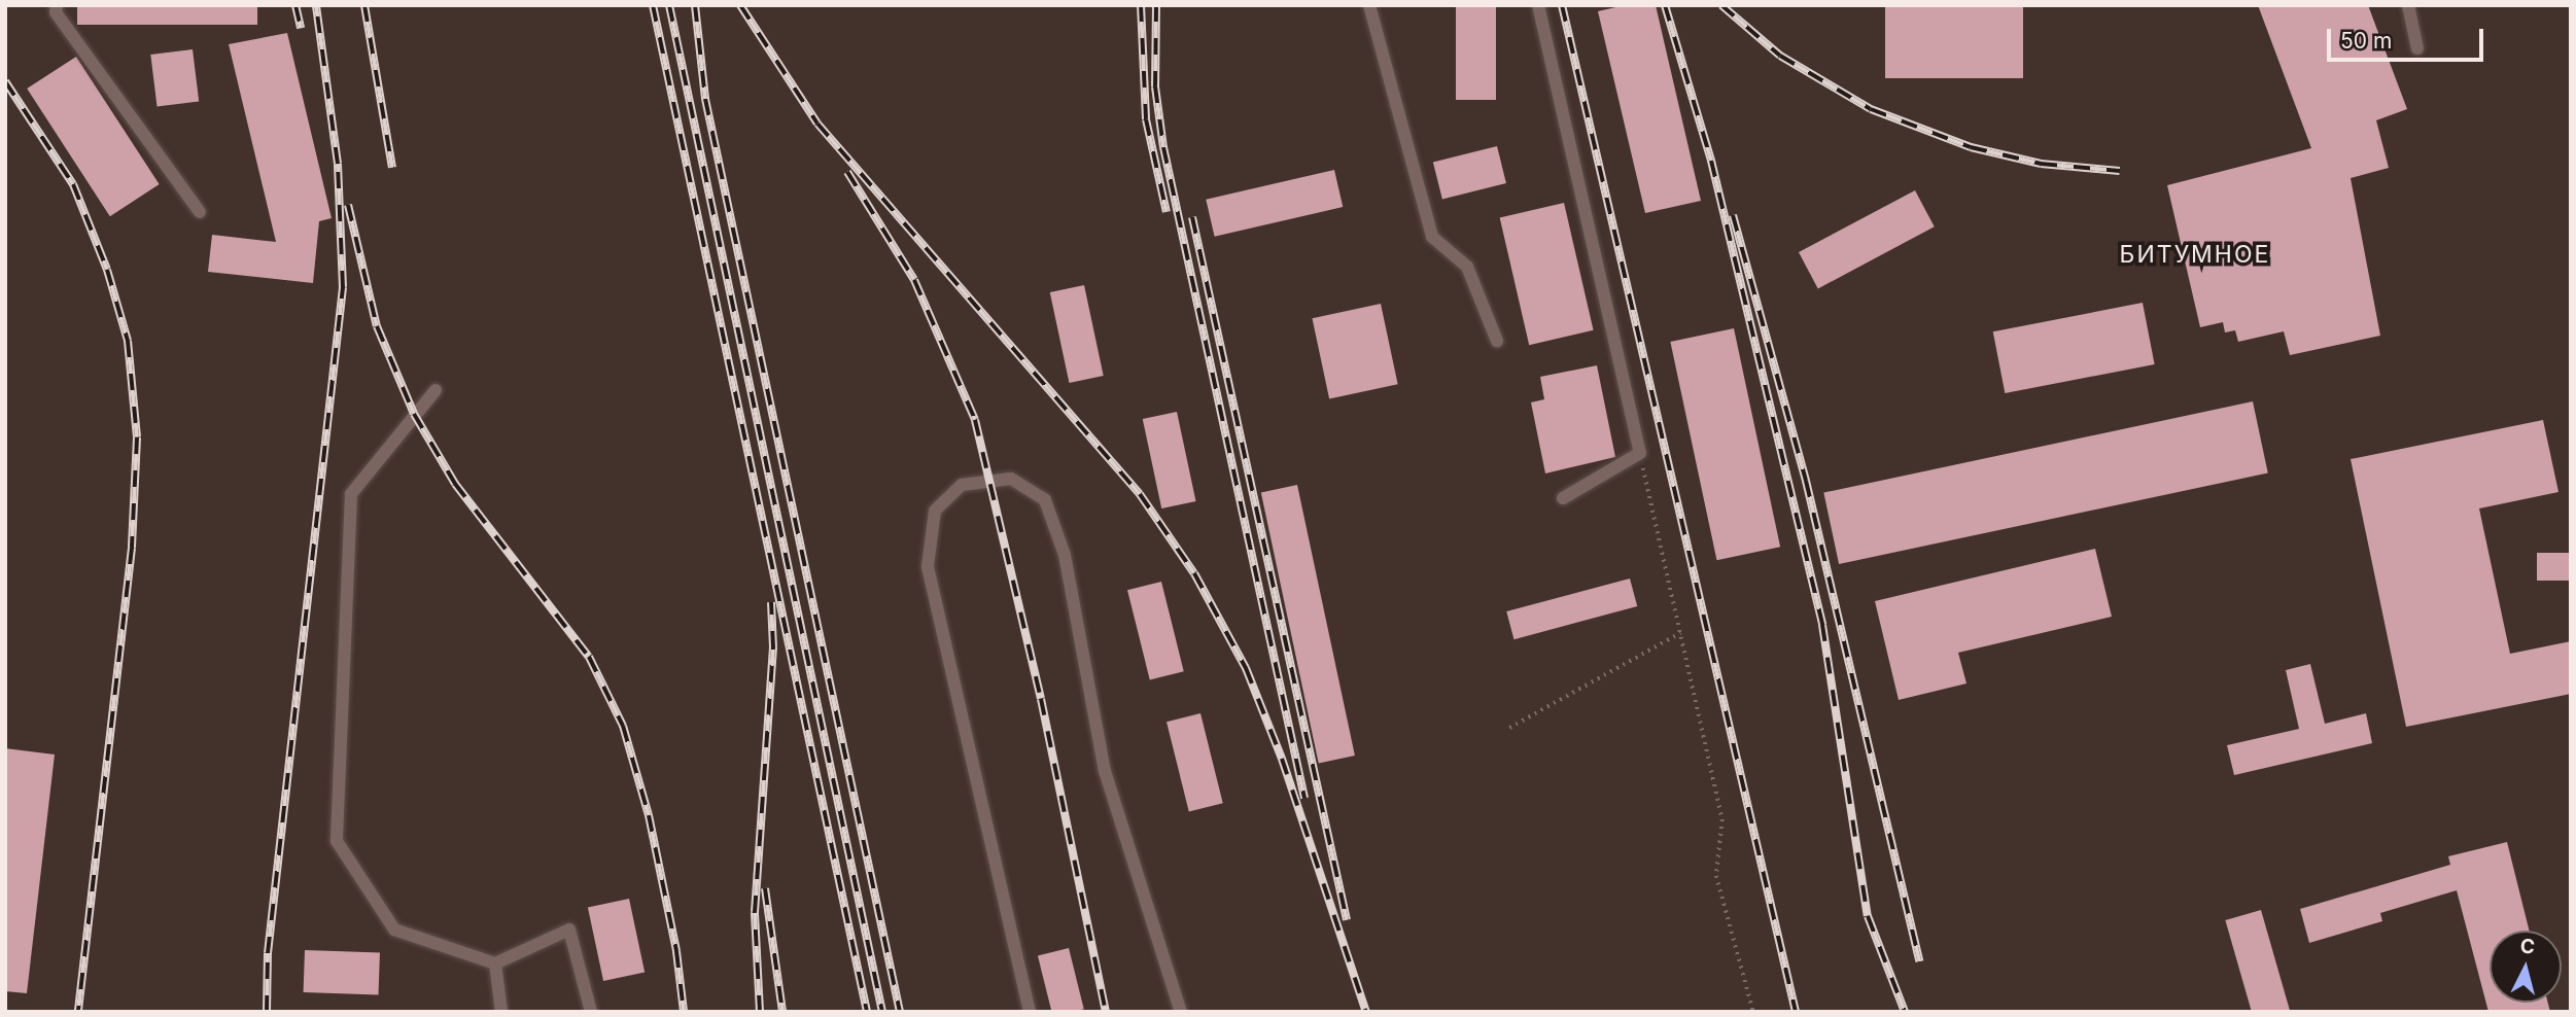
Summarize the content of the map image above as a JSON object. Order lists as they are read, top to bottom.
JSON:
{
  "districts": ["БИТУМНОЕ"],
  "scale_bar": "50 m",
  "north": "top"
}
